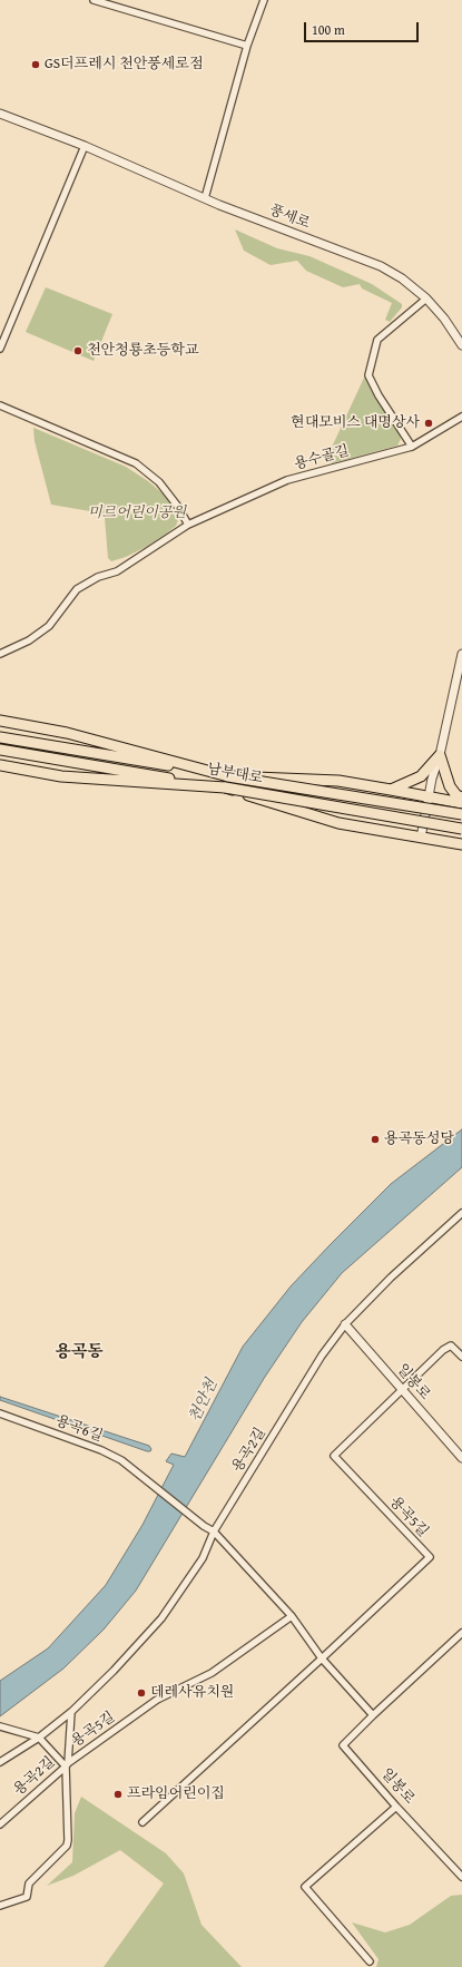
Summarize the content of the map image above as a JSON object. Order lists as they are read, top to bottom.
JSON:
{
  "streets": {
    "highway": ["남부대로"],
    "street": [
      "풍세로",
      "용수골길",
      "일봉로",
      "용곡6길",
      "용곡2길",
      "용곡5길"
    ]
  },
  "crossings": [
    ["일봉로", "용곡2길"],
    ["일봉로", "용곡5길"],
    ["용곡6길", "용곡2길"],
    ["용곡2길", "용곡5길"]
  ],
  "districts": ["용곡동"],
  "water": ["천안천"],
  "parks": ["미르어린이공원"],
  "places": [
    "GS더프레시 천안풍세로점",
    "천안청룡초등학교",
    "현대모비스 대명상사",
    "용곡동성당",
    "데레사유치원",
    "프라임어린이집"
  ],
  "scale_bar": "100 m"
}
